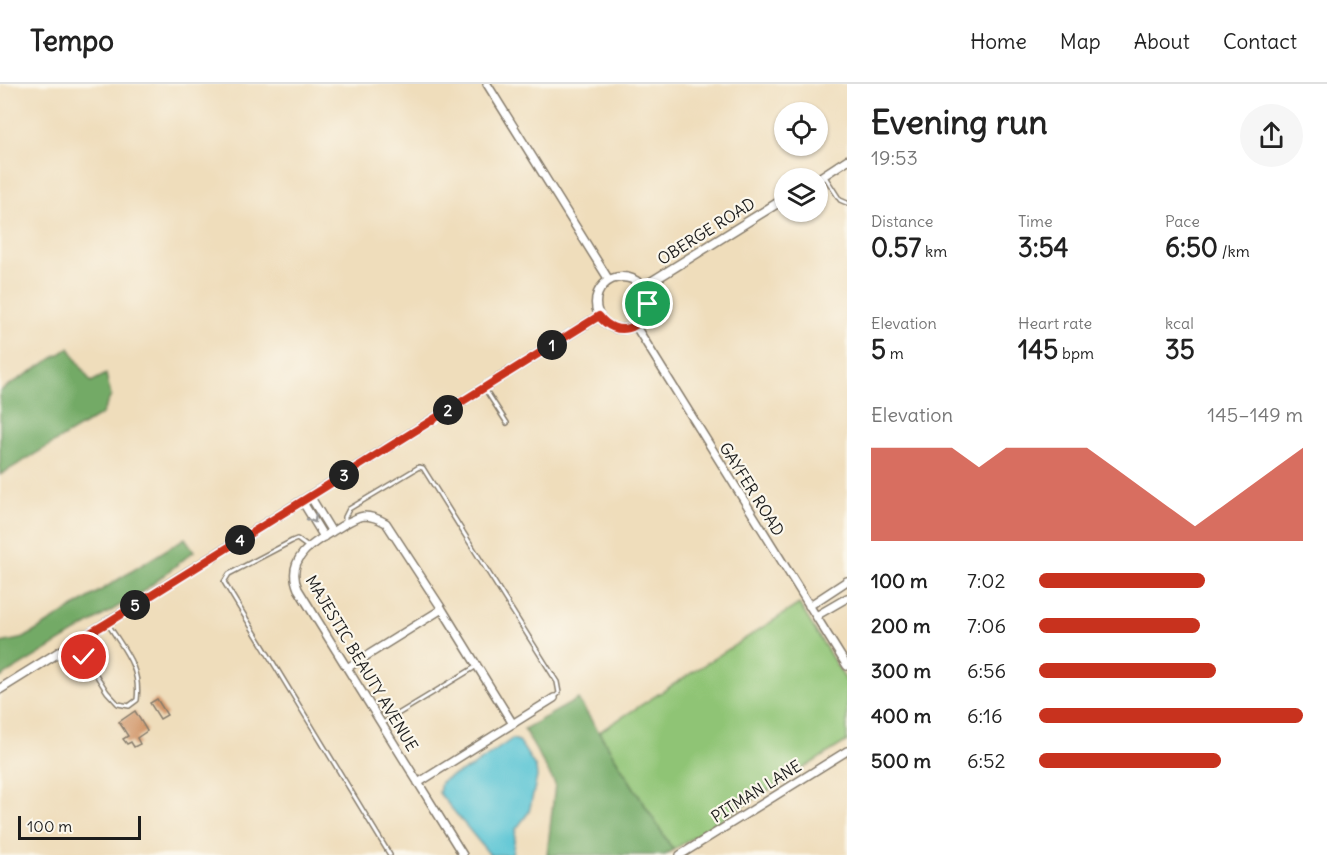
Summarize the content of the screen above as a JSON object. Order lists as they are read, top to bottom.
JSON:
{
  "streets": {
    "street": [
      "OBERGE ROAD",
      "GAYFER ROAD",
      "MAJESTIC BEAUTY AVENUE",
      "PITMAN LANE"
    ]
  },
  "crossings": [
    ["OBERGE ROAD", "GAYFER ROAD"]
  ],
  "scale_bar": "100 m",
  "page": {
    "header": "Tempo",
    "nav": [
      "Home",
      "Map",
      "About",
      "Contact"
    ],
    "heading": ["Evening run", "19:53"],
    "stats": [
      ["Distance", "0.57 km"],
      ["Time", "3:54"],
      ["Pace", "6:50 /km"],
      ["Elevation", "5 m"],
      ["Heart rate", "145 bpm"],
      ["kcal", "35"]
    ],
    "pins": [
      "1",
      "2",
      "3",
      "4",
      "5"
    ],
    "chart": ["Elevation", "145–149 m"],
    "list": [
      {
        "name": "100 m",
        "note": "7:02"
      },
      {
        "name": "200 m",
        "note": "7:06"
      },
      {
        "name": "300 m",
        "note": "6:56"
      },
      {
        "name": "400 m",
        "note": "6:16"
      },
      {
        "name": "500 m",
        "note": "6:52"
      }
    ],
    "scale": "100 m"
  }
}
